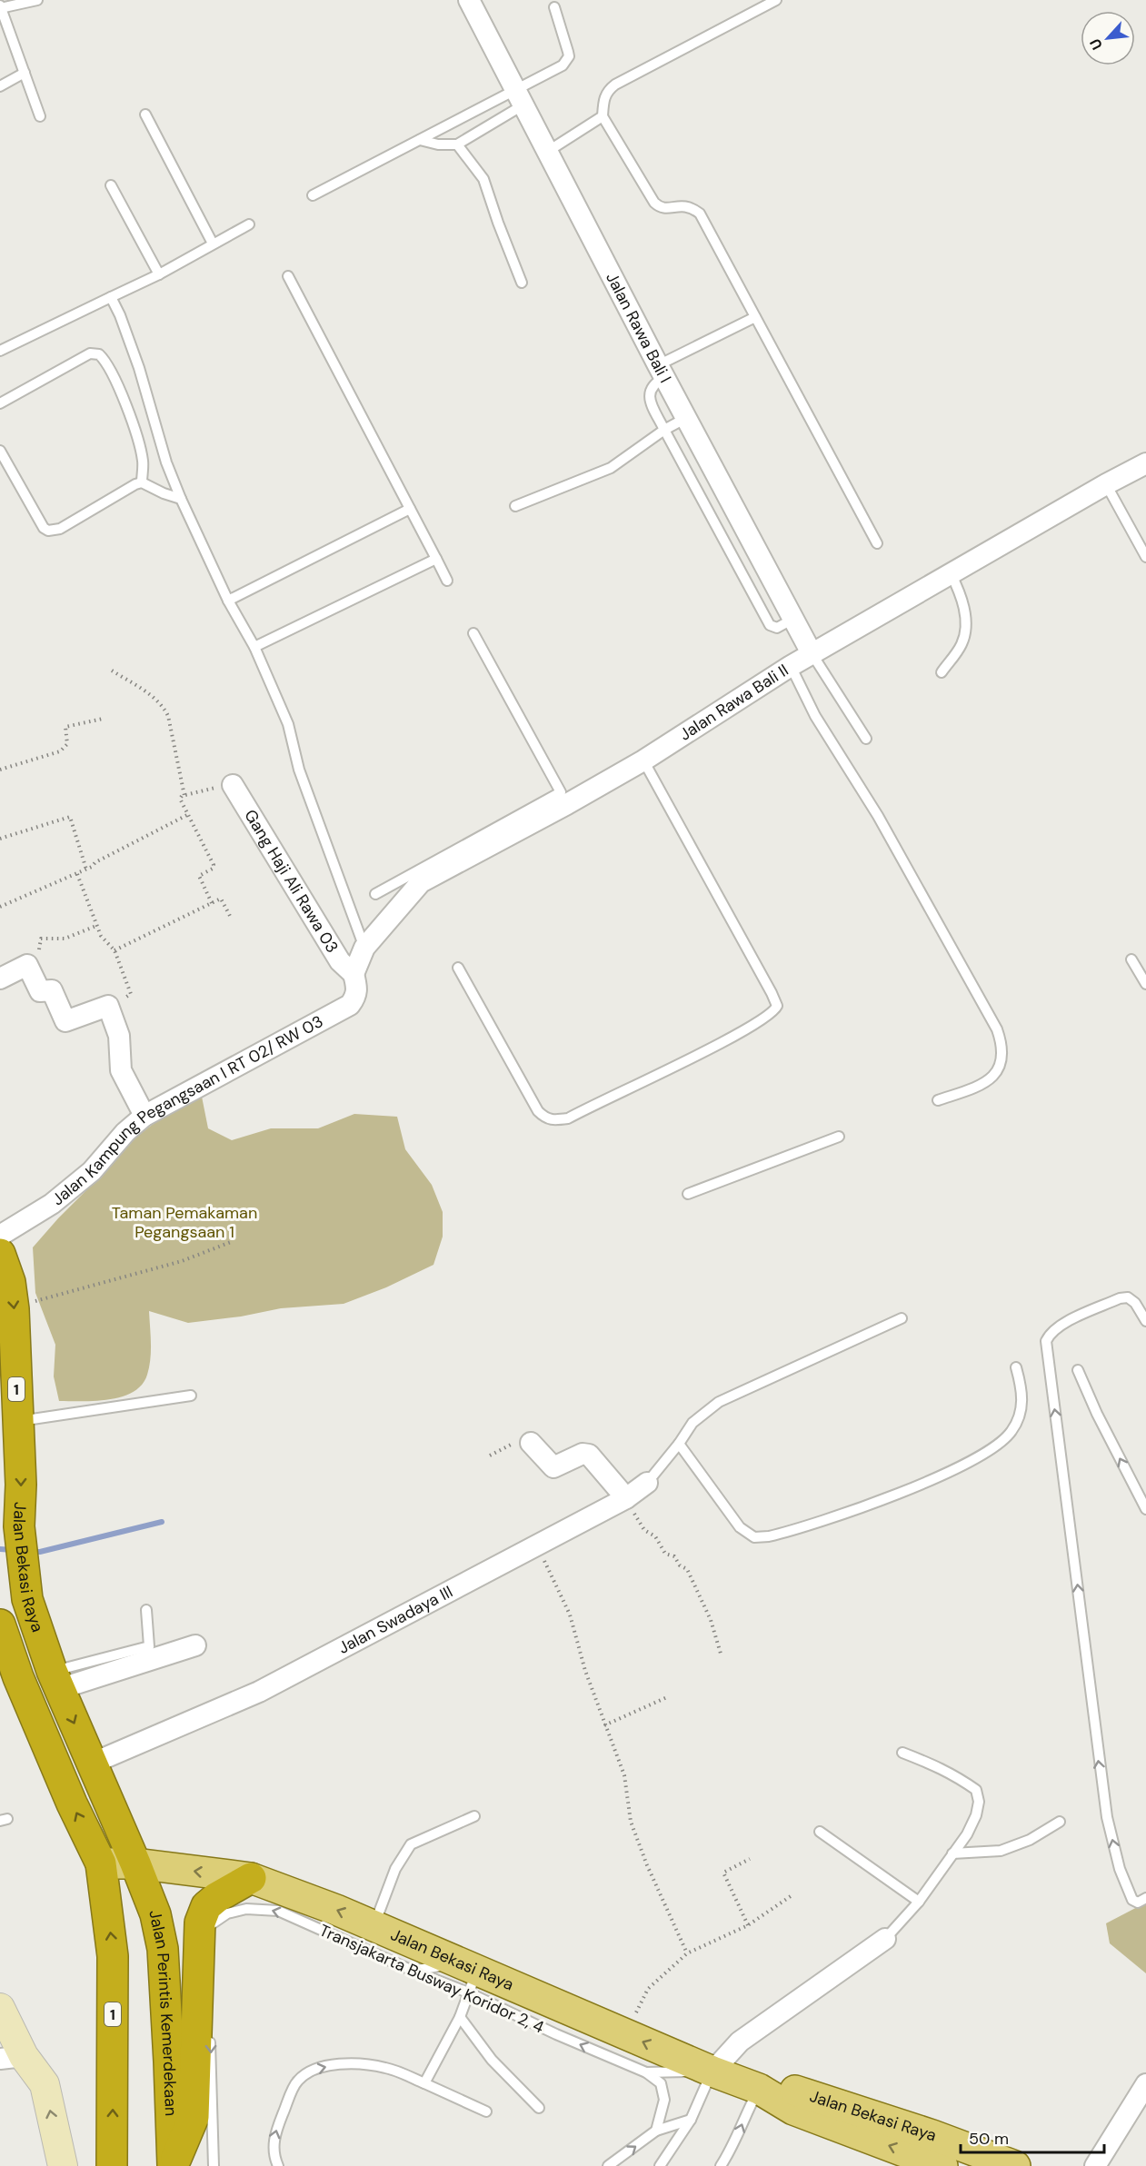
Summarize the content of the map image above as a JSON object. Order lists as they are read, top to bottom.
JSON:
{
  "streets": {
    "highway": ["1", "Jalan Bekasi Raya", "Jalan Perintis Kemerdekaan"],
    "street": [
      "Jalan Rawa Bali I",
      "Jalan Rawa Bali II",
      "Gang Haji Ali Rawa 03",
      "Jalan Kampung Pegangsaan I RT 02/ RW 03",
      "Jalan Swadaya III"
    ],
    "lane": ["Transjakarta Busway Koridor 2, 4"]
  },
  "crossings": [
    ["Jalan Rawa Bali I", "Jalan Rawa Bali II"],
    ["Jalan Rawa Bali II", "Gang Haji Ali Rawa 03"],
    ["Jalan Rawa Bali II", "Jalan Kampung Pegangsaan I RT 02/ RW 03"],
    ["Gang Haji Ali Rawa 03", "Jalan Kampung Pegangsaan I RT 02/ RW 03"],
    ["1", "Jalan Bekasi Raya"],
    ["Jalan Bekasi Raya", "Jalan Swadaya III"],
    ["Jalan Bekasi Raya", "Transjakarta Busway Koridor 2, 4"],
    ["Jalan Bekasi Raya", "Jalan Perintis Kemerdekaan"]
  ],
  "one_way": ["Transjakarta Busway Koridor 2, 4"],
  "parks": ["Taman Pemakaman Pegangsaan 1"],
  "scale_bar": "50 m",
  "north": "bottom left"
}
